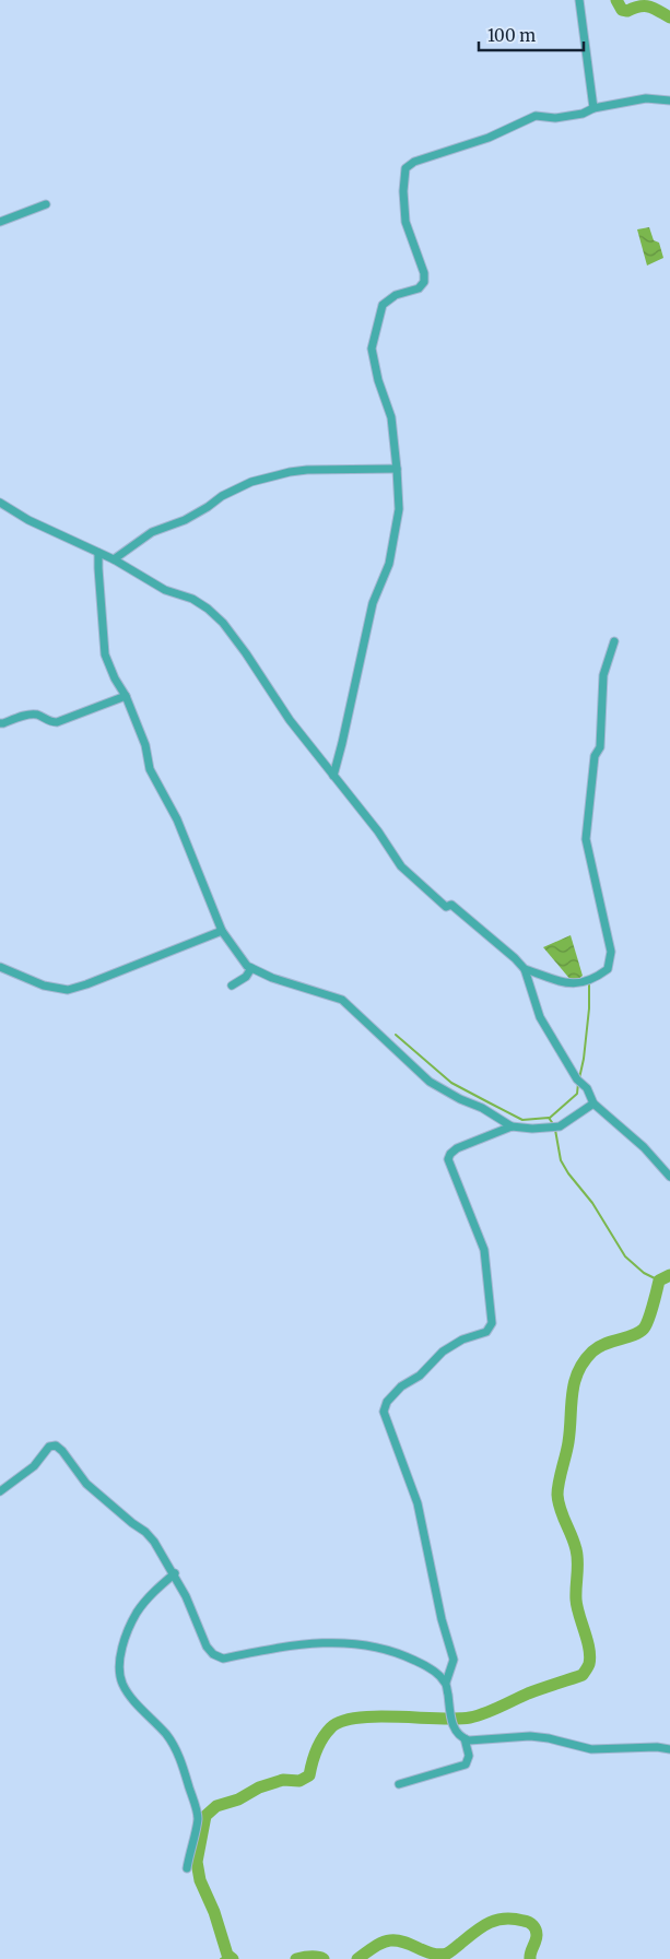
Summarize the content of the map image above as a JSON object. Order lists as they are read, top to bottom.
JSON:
{
  "scale_bar": "100 m"
}
